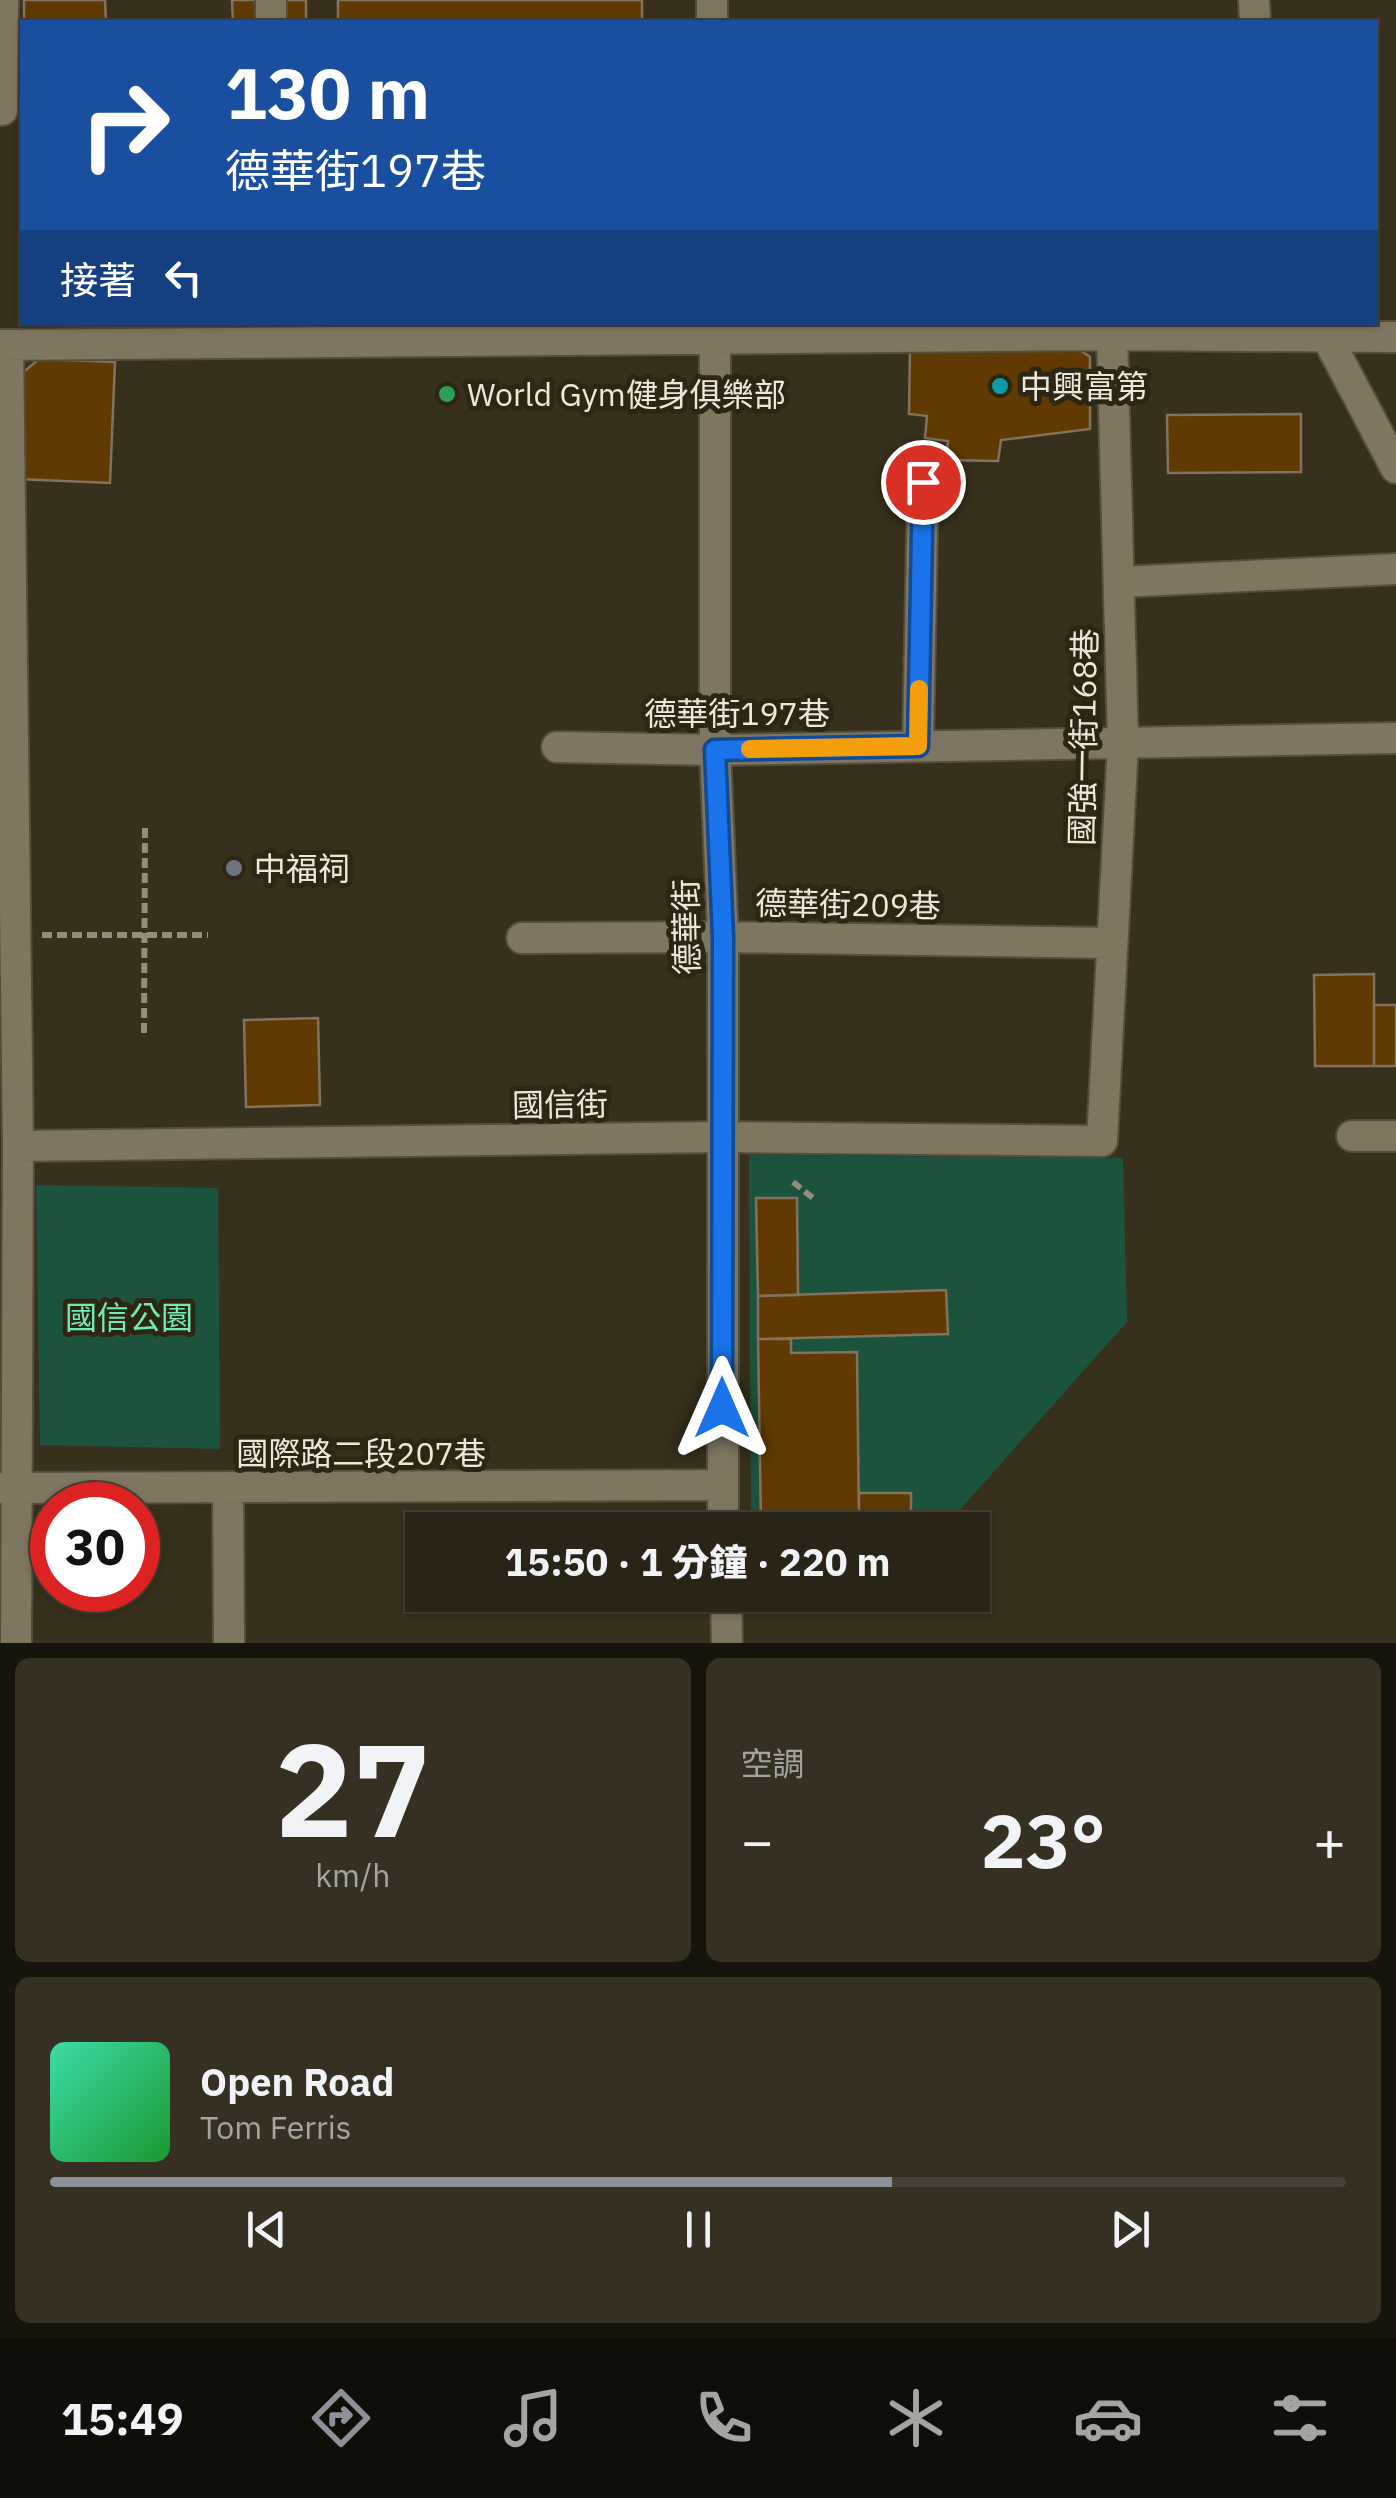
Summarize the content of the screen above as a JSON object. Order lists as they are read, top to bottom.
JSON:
{
  "streets": {
    "street": [
      "德華街197巷",
      "國強一街168巷",
      "德華街209巷",
      "德華街",
      "國信街",
      "國際路二段207巷"
    ]
  },
  "crossings": [
    ["德華街197巷", "國強一街168巷"],
    ["德華街197巷", "德華街"],
    ["國強一街168巷", "德華街209巷"],
    ["國強一街168巷", "國信街"],
    ["德華街209巷", "德華街"],
    ["德華街", "國信街"],
    ["德華街", "國際路二段207巷"]
  ],
  "parks": ["國信公園"],
  "places": ["中興富第", "World Gym健身俱樂部", "中福祠"],
  "page": {
    "turn": ["130 m", "德華街197巷"],
    "then": "接著",
    "limit": "30",
    "trip": "15:50 · 1 分鐘 · 220 m",
    "tile": [
      ["27", "km/h"],
      "空調"
    ],
    "heat": ["−", "23°", "+"],
    "song": ["Open Road", "Tom Ferris"],
    "tabs": "15:49"
  }
}
